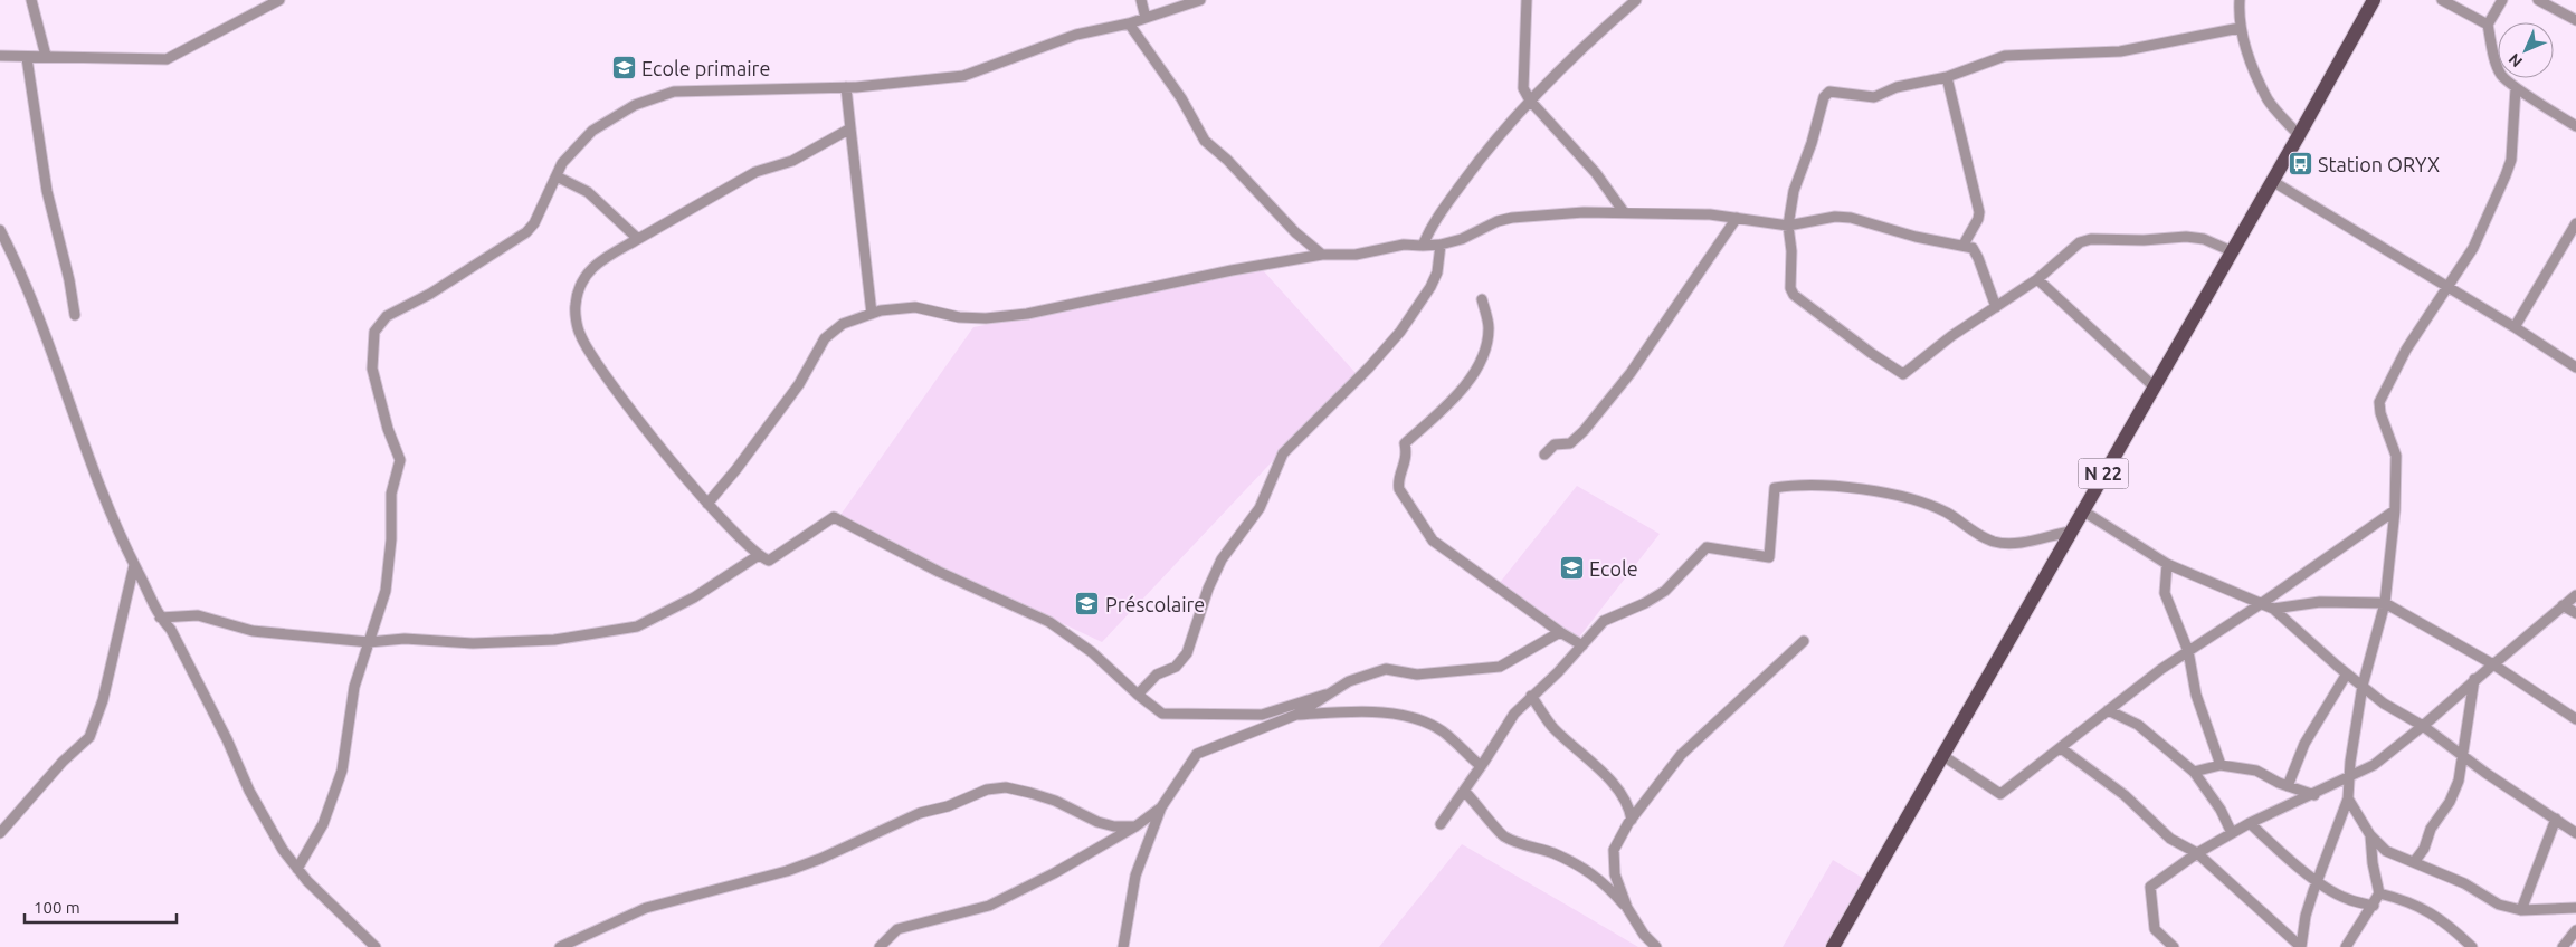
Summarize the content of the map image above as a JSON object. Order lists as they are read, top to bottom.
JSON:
{
  "streets": {
    "main road": ["N 22"]
  },
  "places": {
    "school or university": ["Ecole primaire", "Ecole", "Préscolaire"],
    "bus stop": ["Station ORYX"]
  },
  "scale_bar": "100 m",
  "north": "bottom left"
}
